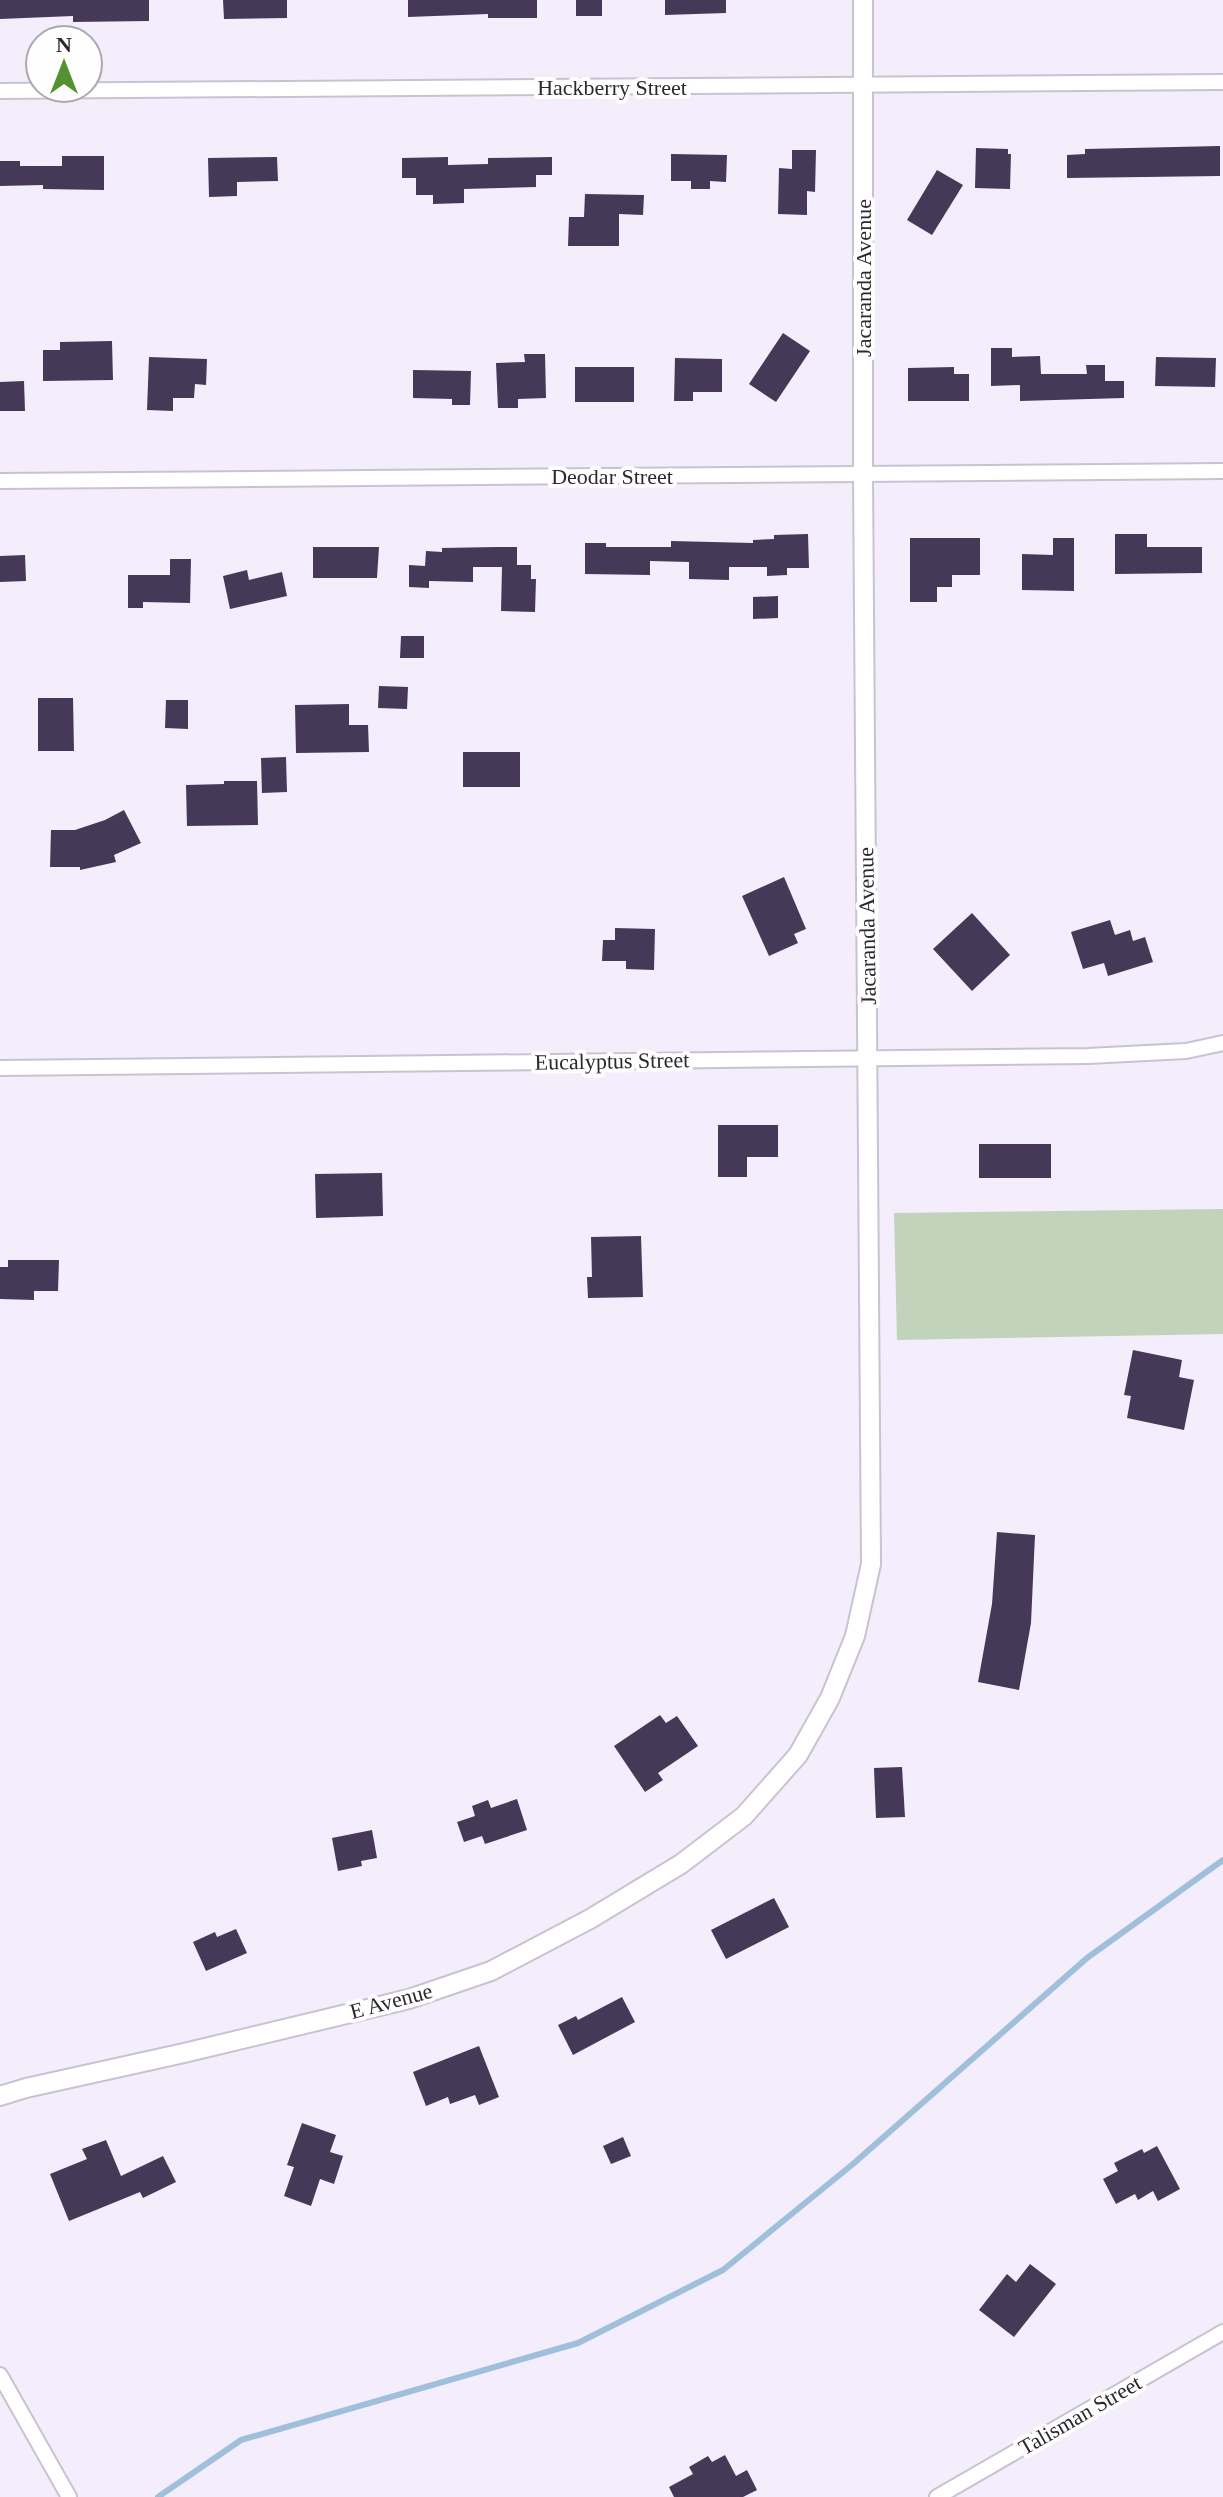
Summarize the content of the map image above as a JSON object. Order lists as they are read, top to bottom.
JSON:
{
  "streets": {
    "street": [
      "Hackberry Street",
      "Jacaranda Avenue",
      "Deodar Street",
      "Eucalyptus Street",
      "E Avenue",
      "Talisman Street"
    ]
  },
  "crossings": [
    ["Hackberry Street", "Jacaranda Avenue"],
    ["Jacaranda Avenue", "Deodar Street"],
    ["Jacaranda Avenue", "Eucalyptus Street"],
    ["Jacaranda Avenue", "E Avenue"]
  ],
  "north": "top"
}
